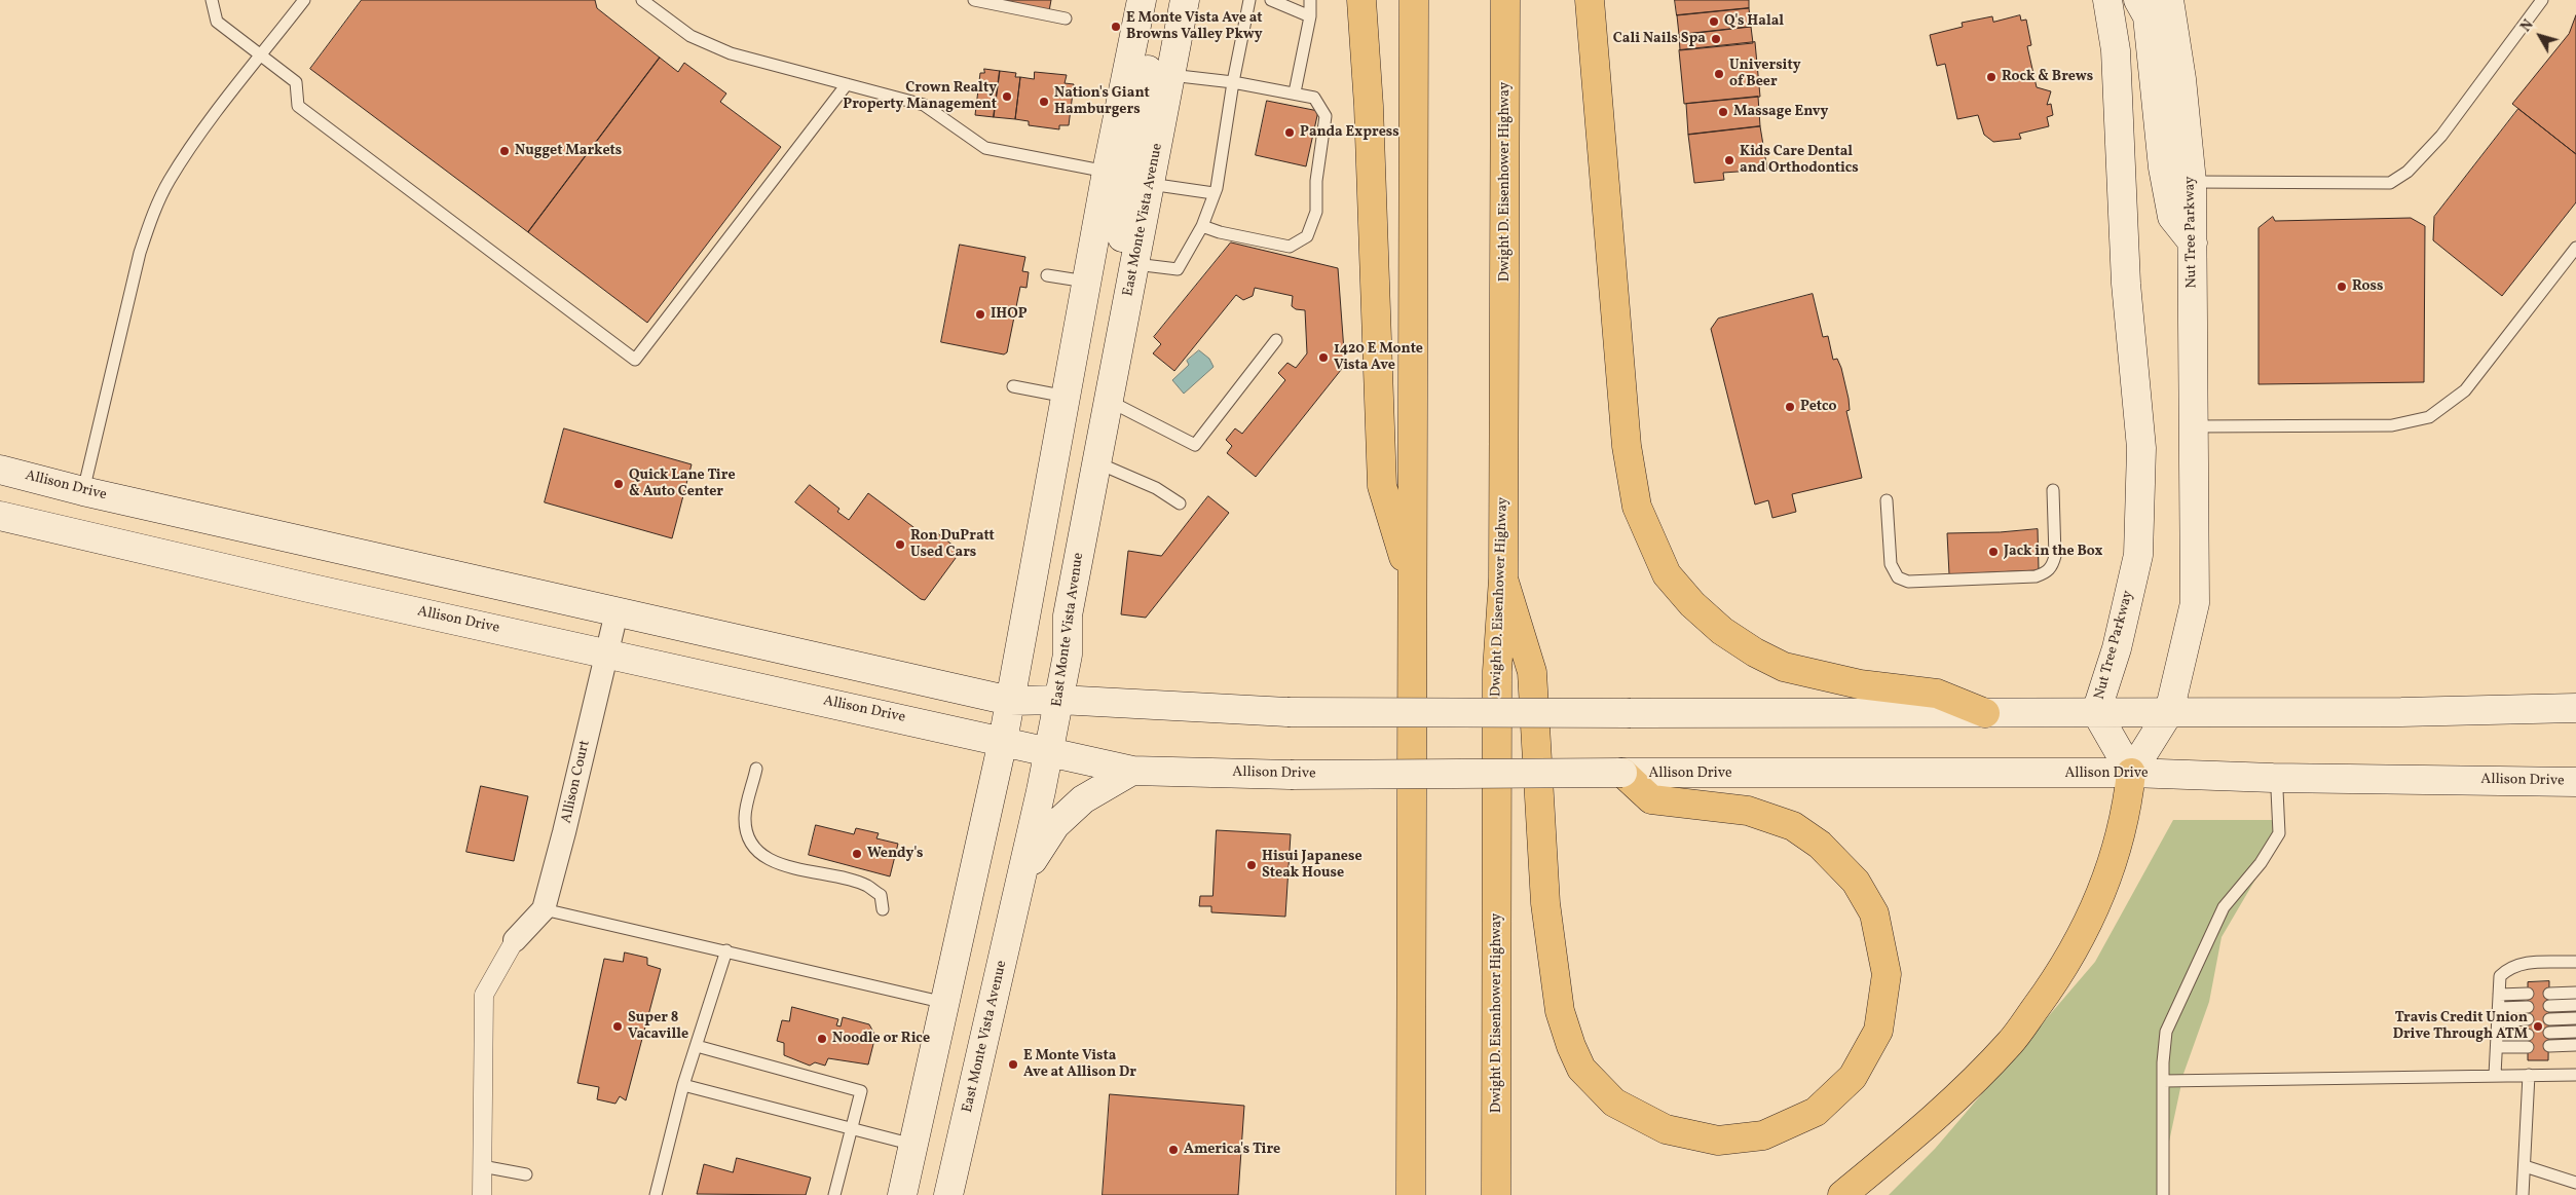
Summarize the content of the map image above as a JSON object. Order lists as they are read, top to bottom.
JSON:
{
  "streets": {
    "highway": ["Dwight D. Eisenhower Highway"],
    "main road": ["East Monte Vista Avenue", "Nut Tree Parkway", "Allison Drive"],
    "street": ["Allison Court"]
  },
  "crossings": [
    ["East Monte Vista Avenue", "Allison Drive"],
    ["Nut Tree Parkway", "Allison Drive"],
    ["Allison Drive", "Allison Court"]
  ],
  "places": [
    "Q's Halal",
    "E Monte Vista Ave at Browns Valley Pkwy",
    "Cali Nails Spa",
    "University of Beer",
    "Rock & Brews",
    "Crown Realty Property Management",
    "Nation's Giant Hamburgers",
    "Massage Envy",
    "Panda Express",
    "Nugget Markets",
    "Kids Care Dental and Orthodontics",
    "Ross",
    "IHOP",
    "1420 E Monte Vista Ave",
    "Petco",
    "Quick Lane Tire & Auto Center",
    "Ron DuPratt Used Cars",
    "Jack in the Box",
    "Wendy's",
    "Hisui Japanese Steak House",
    "Super 8 Vacaville",
    "Travis Credit Union Drive Through ATM",
    "Noodle or Rice",
    "E Monte Vista Ave at Allison Dr",
    "America's Tire"
  ],
  "north": "top left"
}
